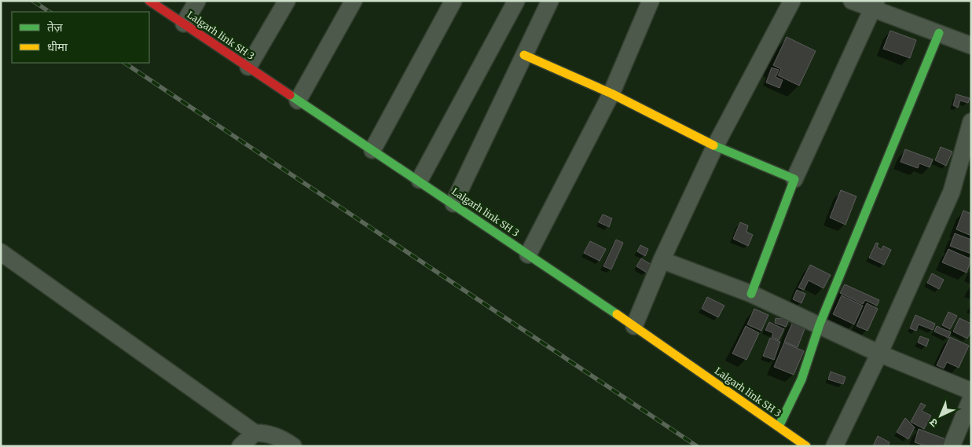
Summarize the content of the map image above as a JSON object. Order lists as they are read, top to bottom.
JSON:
{
  "streets": {
    "street": ["Lalgarh link SH 3"]
  },
  "legend": ["तेज़", "धीमा"],
  "north": "bottom left"
}
